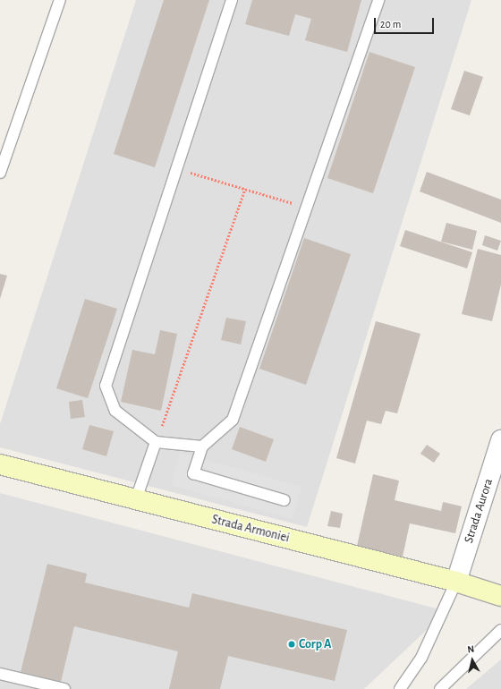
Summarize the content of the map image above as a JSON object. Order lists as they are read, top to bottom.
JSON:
{
  "streets": {
    "street": ["Strada Aurora", "Strada Armoniei"]
  },
  "crossings": [
    ["Strada Aurora", "Strada Armoniei"]
  ],
  "places": ["Corp A"],
  "scale_bar": "20 m",
  "north": "top"
}
